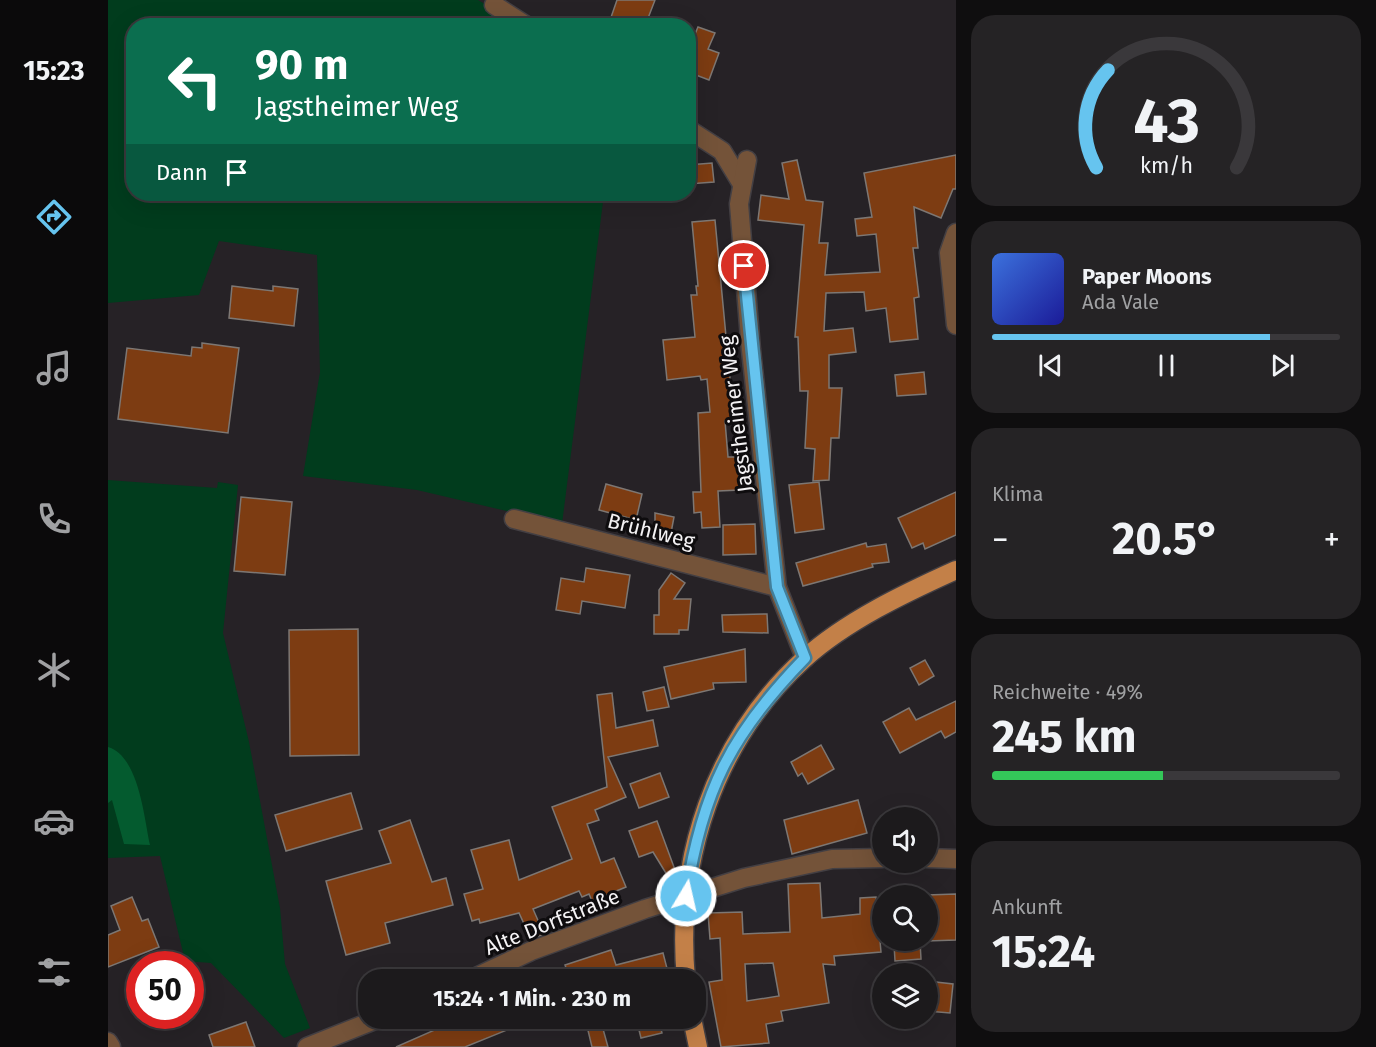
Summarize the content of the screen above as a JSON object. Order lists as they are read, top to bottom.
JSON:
{
  "streets": {
    "street": ["Jagstheimer Weg", "Brühlweg", "Alte Dorfstraße"]
  },
  "crossings": [
    ["Jagstheimer Weg", "Brühlweg"]
  ],
  "page": {
    "tabs": "15:23",
    "turn": ["90 m", "Jagstheimer Weg"],
    "then": "Dann",
    "song": ["Paper Moons", "Ada Vale"],
    "tile": [
      "Klima",
      ["Reichweite · 49%", "245 km"],
      ["Ankunft", "15:24"]
    ],
    "heat": ["−", "20.5°", "+"],
    "limit": "50",
    "trip": "15:24 · 1 Min. · 230 m",
    "gauge": ["43", "km/h"]
  }
}
